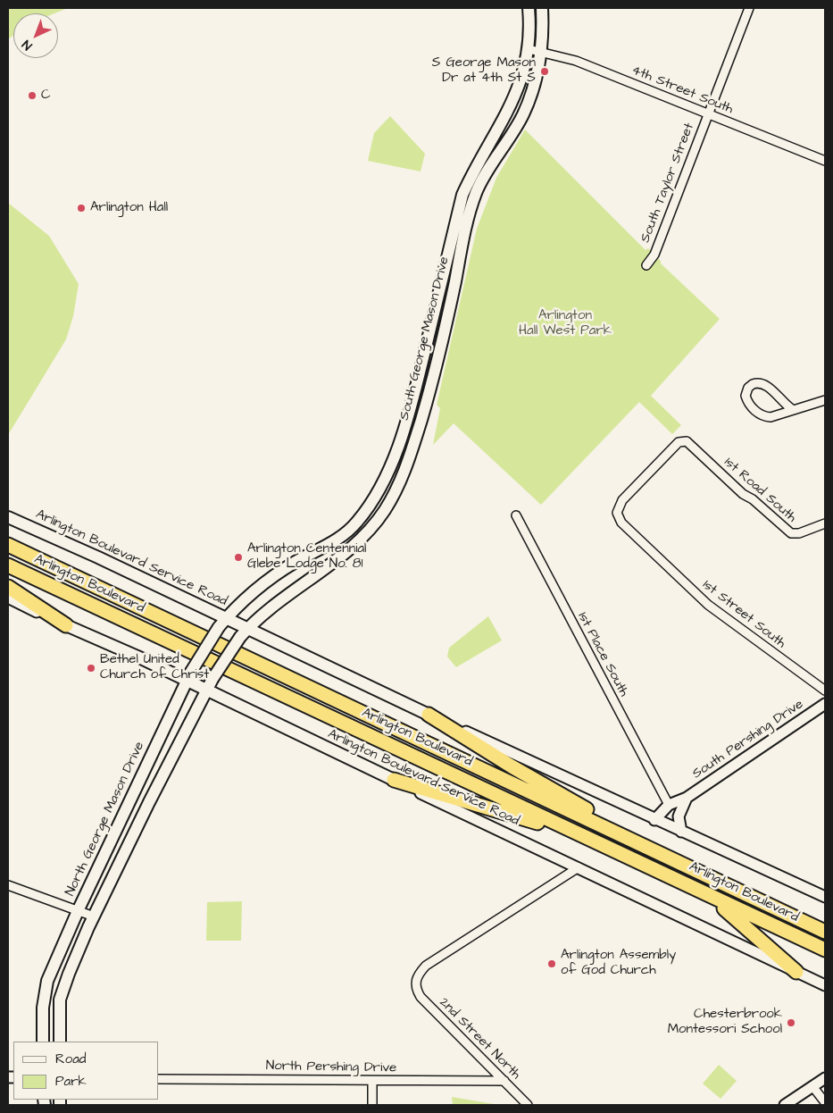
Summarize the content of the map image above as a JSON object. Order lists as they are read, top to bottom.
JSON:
{
  "streets": {
    "highway": ["Arlington Boulevard"],
    "main road": ["South George Mason Drive", "Arlington Boulevard Service Road", "North George Mason Drive"],
    "street": [
      "4th Street South",
      "South Taylor Street",
      "1st Road South",
      "1st Street South",
      "1st Place South",
      "South Pershing Drive",
      "2nd Street North",
      "North Pershing Drive"
    ]
  },
  "crossings": [
    ["4th Street South", "South Taylor Street"],
    ["4th Street South", "South George Mason Drive"],
    ["South George Mason Drive", "Arlington Boulevard Service Road"],
    ["South George Mason Drive", "North George Mason Drive"],
    ["1st Road South", "1st Street South"],
    ["Arlington Boulevard Service Road", "South Pershing Drive"],
    ["Arlington Boulevard Service Road", "North George Mason Drive"],
    ["Arlington Boulevard Service Road", "2nd Street North"],
    ["1st Place South", "South Pershing Drive"],
    ["2nd Street North", "North Pershing Drive"]
  ],
  "parks": ["Arlington Hall West Park"],
  "places": [
    "S George Mason Dr at 4th St S",
    "C",
    "Arlington Hall",
    "Arlington Centennial Glebe Lodge No. 81",
    "Bethel United Church of Christ",
    "Arlington Assembly of God Church",
    "Chesterbrook Montessori School"
  ],
  "legend": ["Road", "Park"],
  "north": "bottom left"
}
